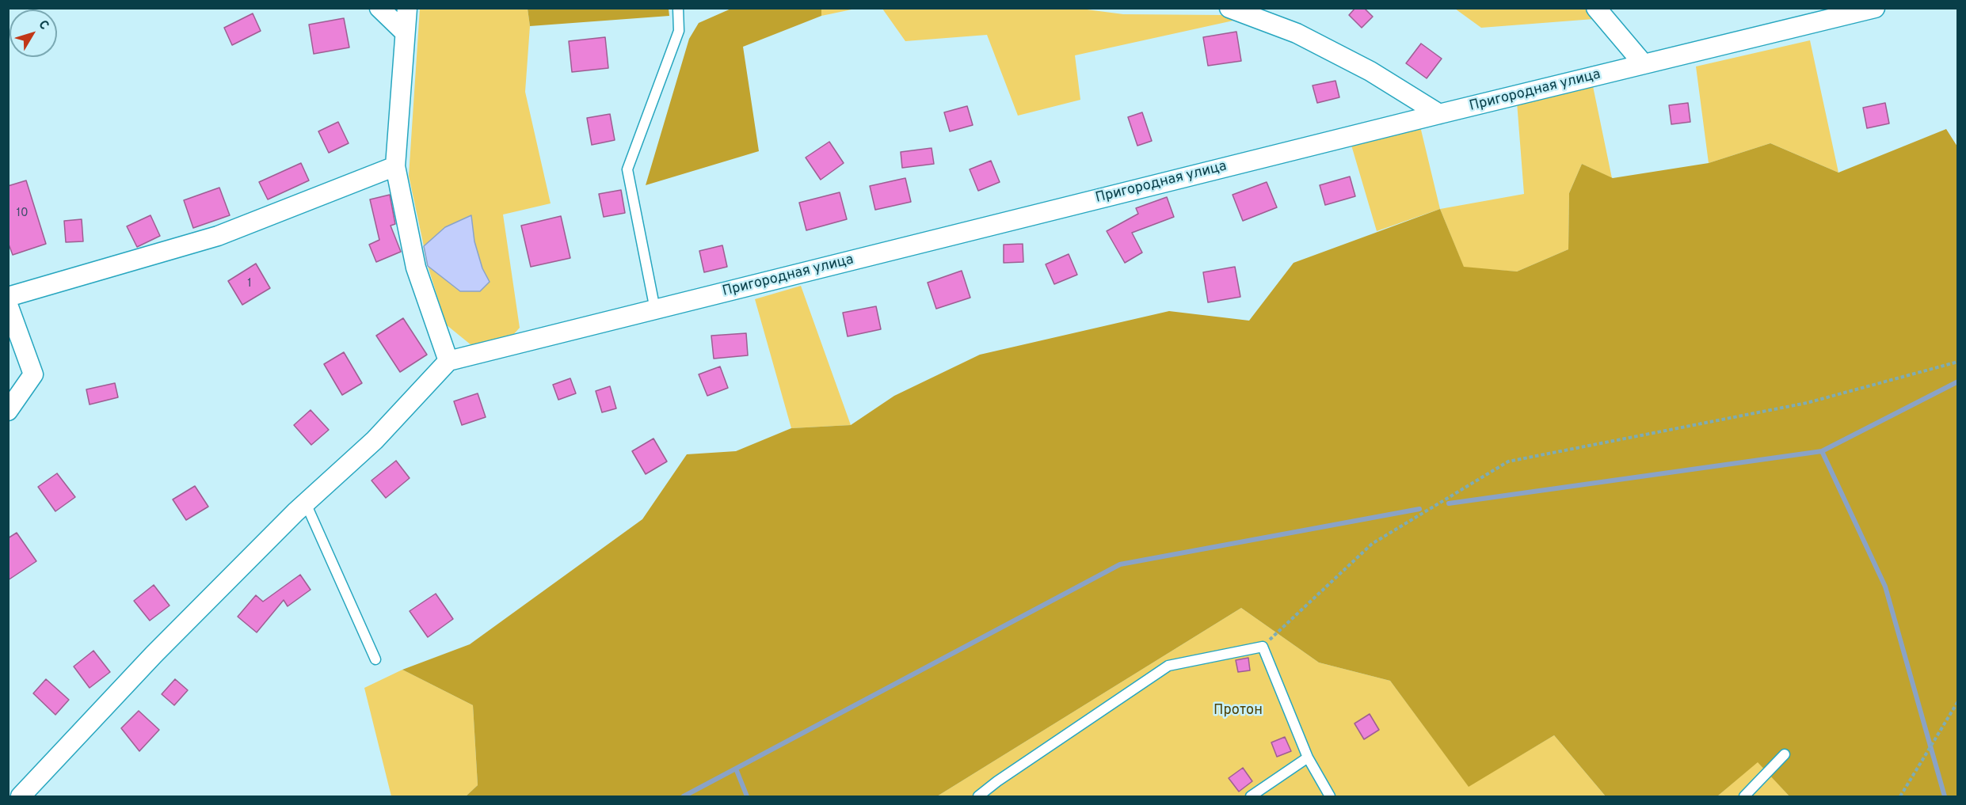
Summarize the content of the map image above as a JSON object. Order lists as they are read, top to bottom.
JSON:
{
  "streets": {
    "street": ["Пригородная улица"]
  },
  "parks": ["Протон"],
  "house_numbers": ["10", "1"],
  "north": "top right"
}
